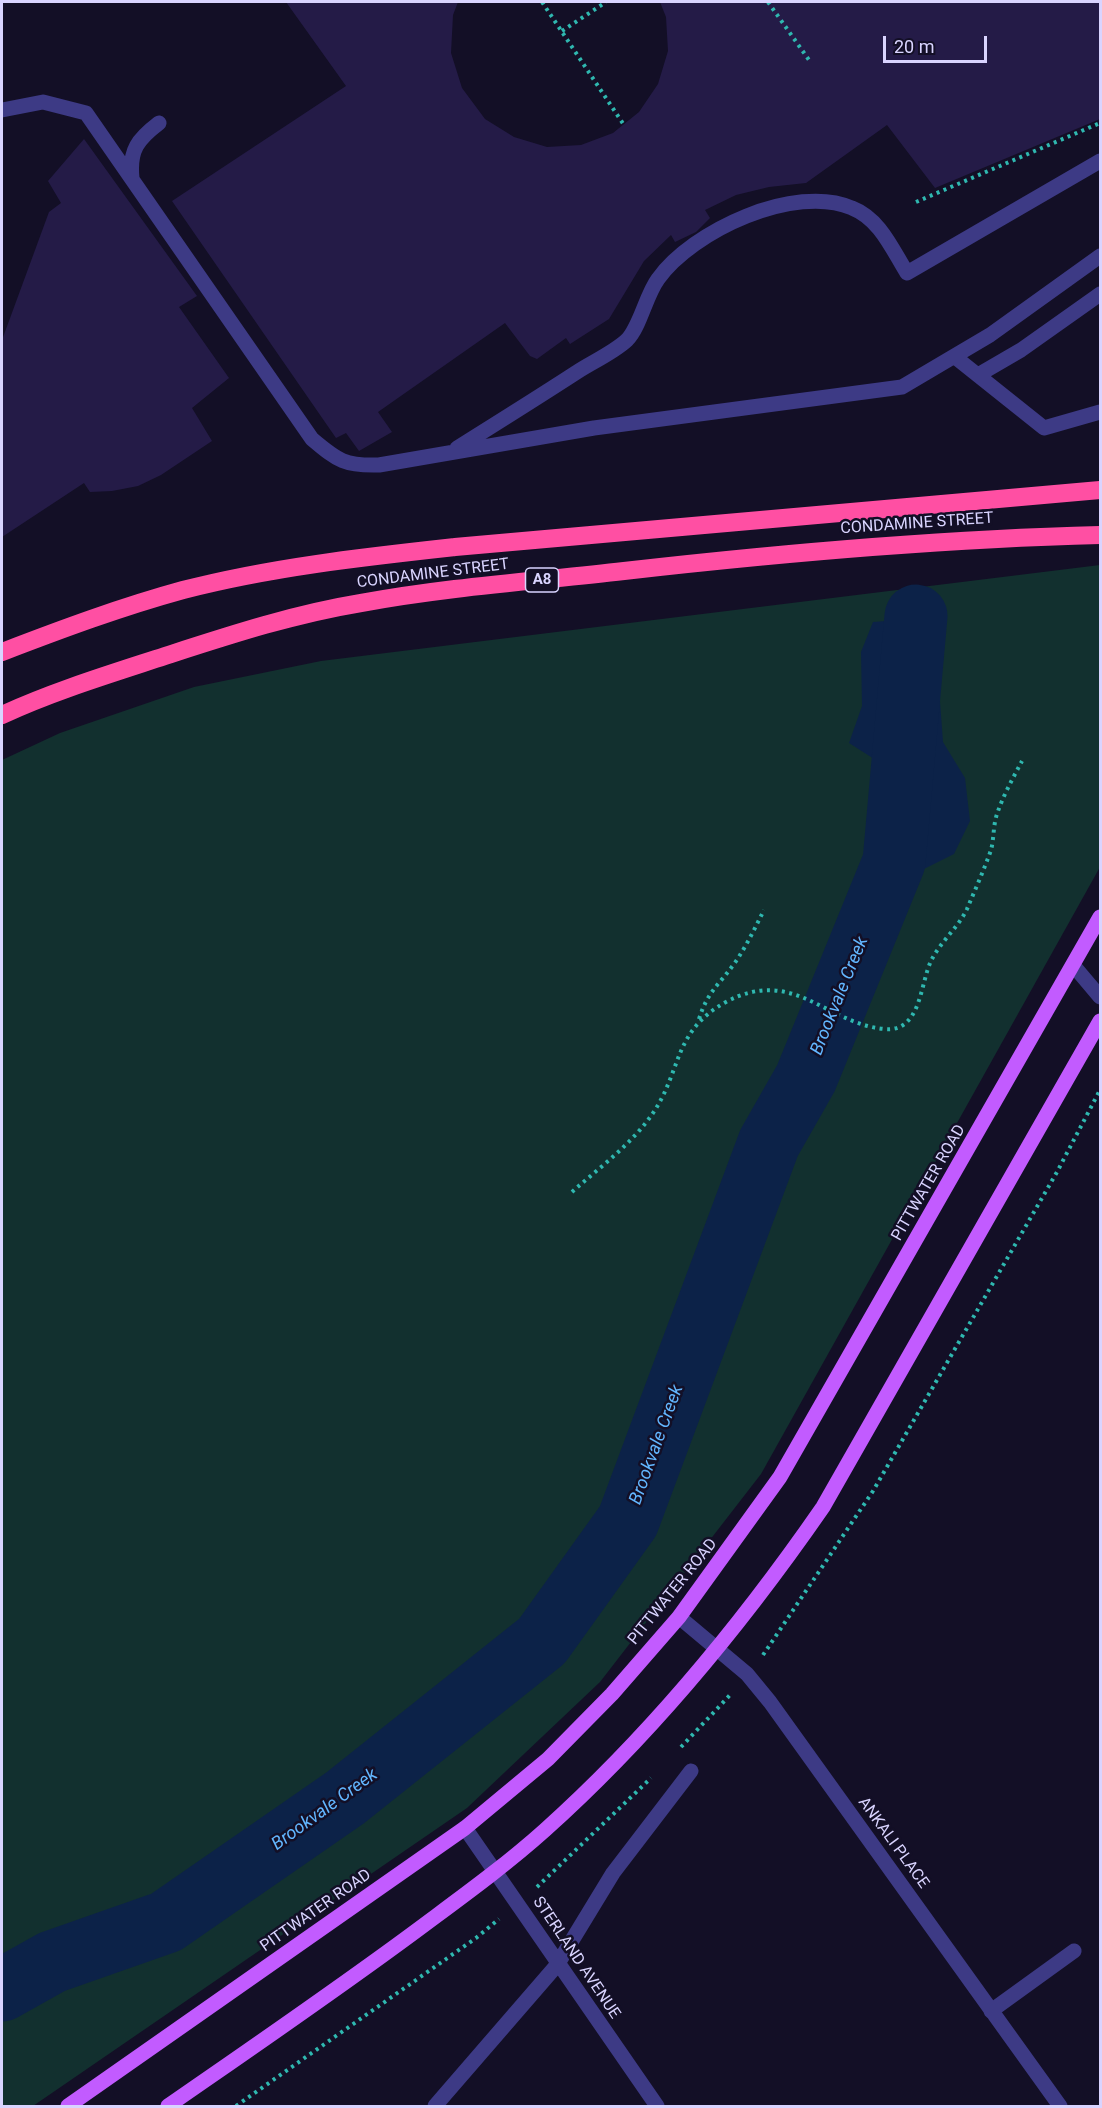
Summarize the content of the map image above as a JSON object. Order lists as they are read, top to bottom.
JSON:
{
  "streets": {
    "highway": ["CONDAMINE STREET", "A8"],
    "main road": ["PITTWATER ROAD"],
    "street": ["ANKALI PLACE", "STERLAND AVENUE"]
  },
  "crossings": [
    ["PITTWATER ROAD", "ANKALI PLACE"],
    ["PITTWATER ROAD", "STERLAND AVENUE"]
  ],
  "water": ["Brookvale Creek"],
  "scale_bar": "20 m"
}
